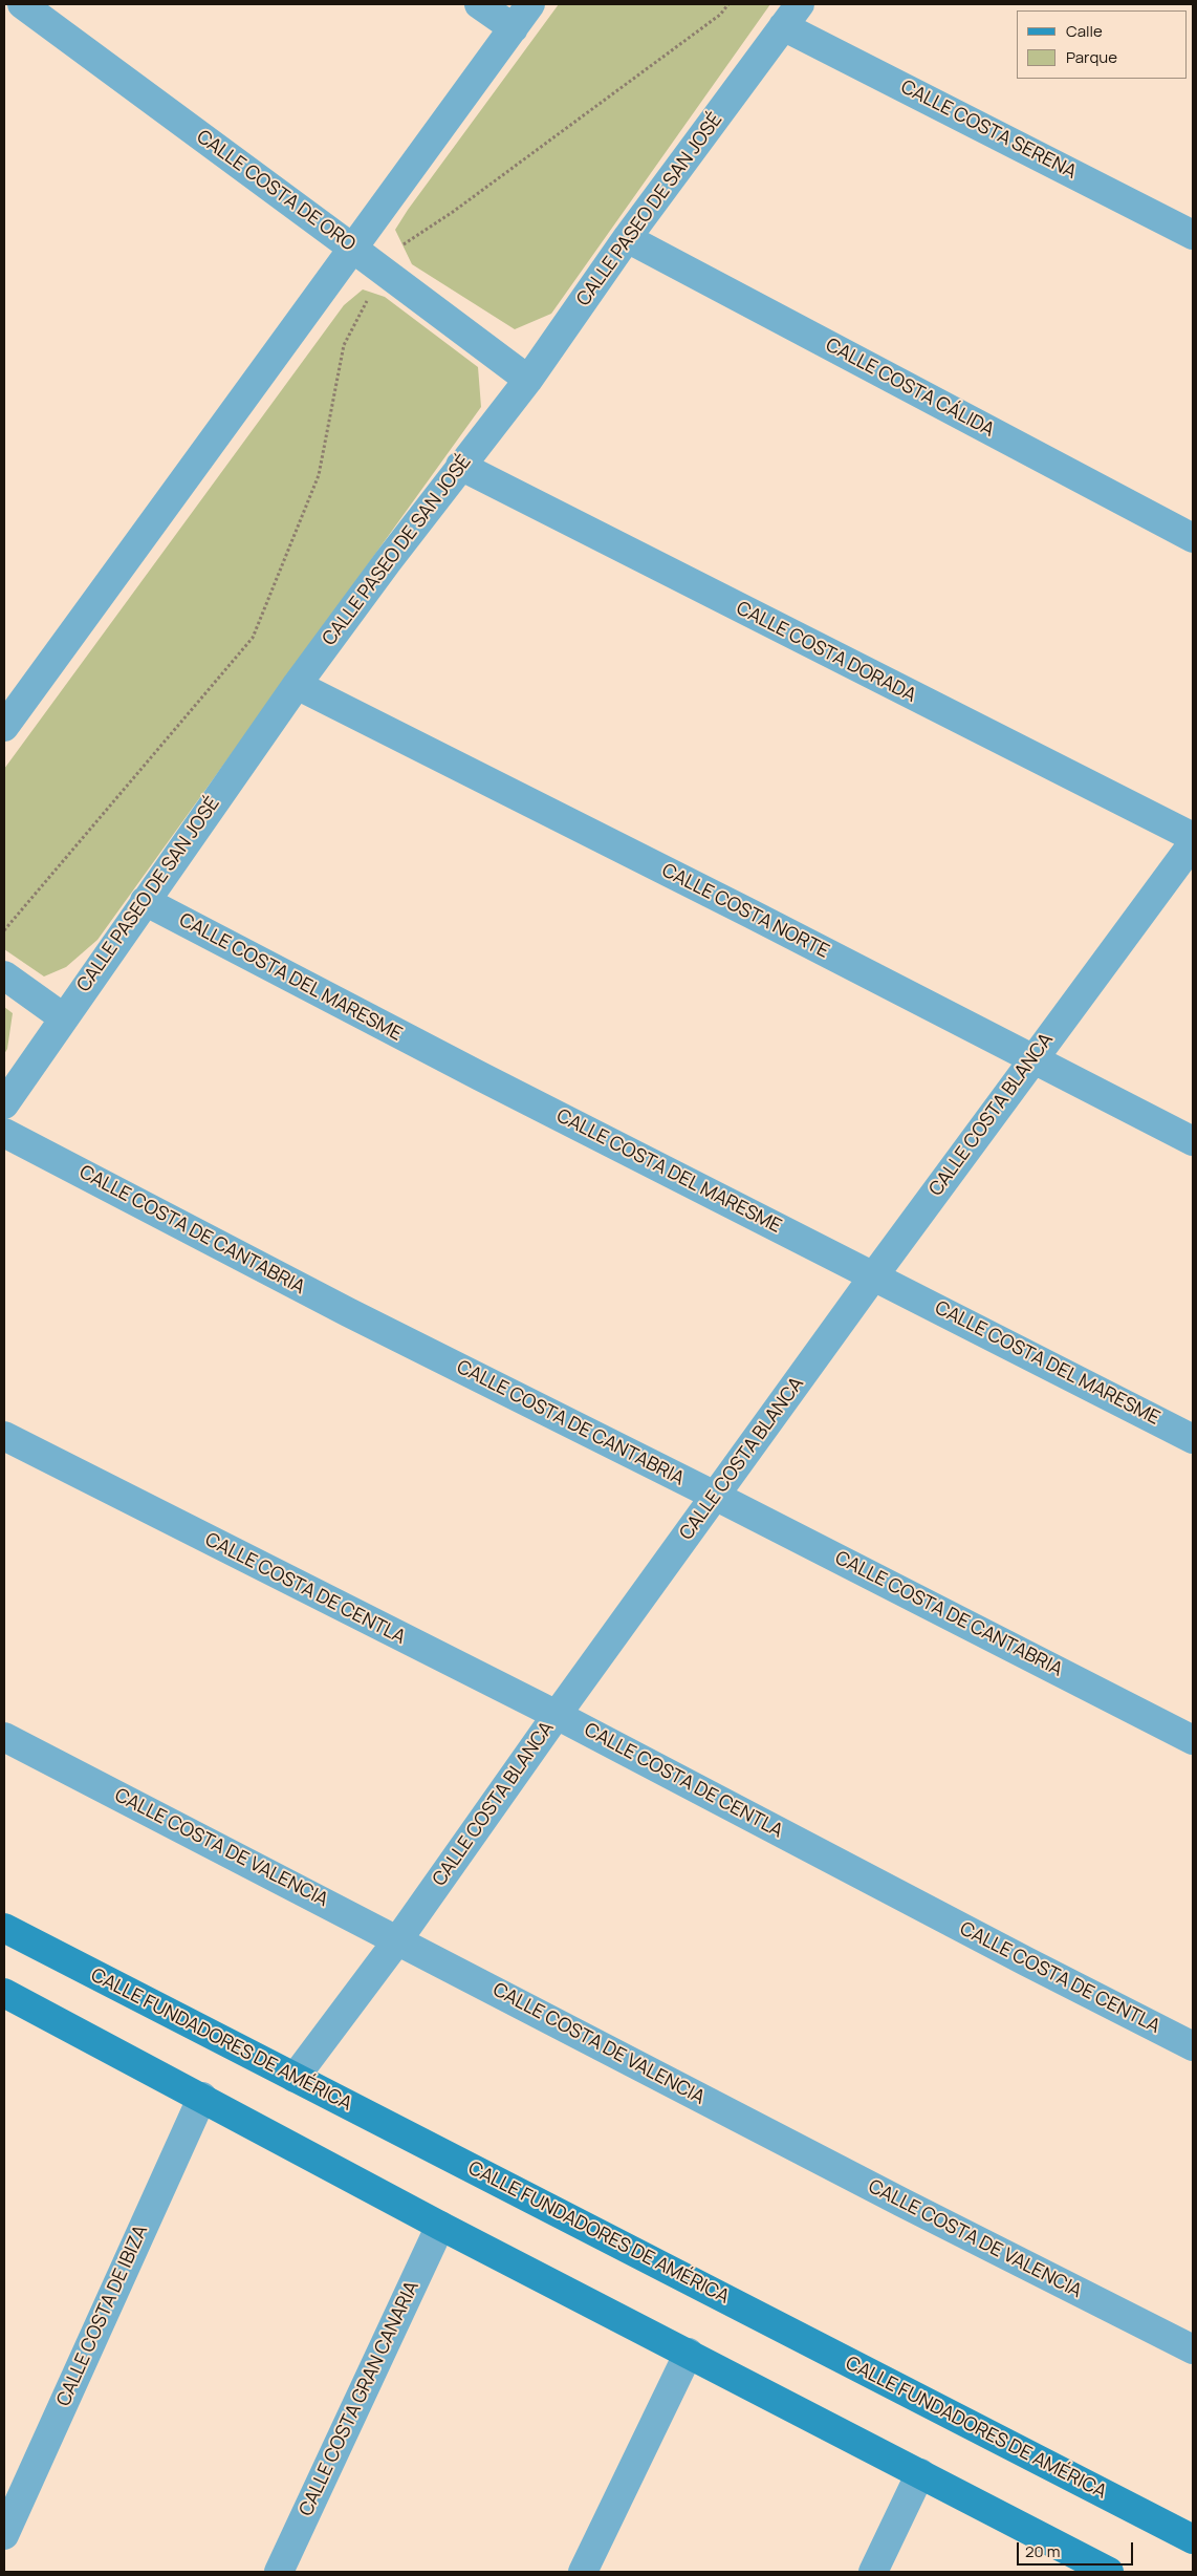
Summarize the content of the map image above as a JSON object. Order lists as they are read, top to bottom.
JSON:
{
  "streets": {
    "main road": ["CALLE FUNDADORES DE AMÉRICA"],
    "street": [
      "CALLE COSTA SERENA",
      "CALLE COSTA DE ORO",
      "CALLE PASEO DE SAN JOSÉ",
      "CALLE COSTA CÁLIDA",
      "CALLE COSTA DORADA",
      "CALLE COSTA NORTE",
      "CALLE COSTA DEL MARESME",
      "CALLE COSTA BLANCA",
      "CALLE COSTA DE CANTABRIA",
      "CALLE COSTA DE CENTLA",
      "CALLE COSTA DE VALENCIA",
      "CALLE COSTA DE IBIZA",
      "CALLE COSTA GRAN CANARIA"
    ]
  },
  "crossings": [
    ["CALLE COSTA SERENA", "CALLE PASEO DE SAN JOSÉ"],
    ["CALLE COSTA DE ORO", "CALLE PASEO DE SAN JOSÉ"],
    ["CALLE PASEO DE SAN JOSÉ", "CALLE COSTA CÁLIDA"],
    ["CALLE PASEO DE SAN JOSÉ", "CALLE COSTA DORADA"],
    ["CALLE PASEO DE SAN JOSÉ", "CALLE COSTA NORTE"],
    ["CALLE PASEO DE SAN JOSÉ", "CALLE COSTA DEL MARESME"],
    ["CALLE COSTA NORTE", "CALLE COSTA BLANCA"],
    ["CALLE COSTA DEL MARESME", "CALLE COSTA BLANCA"],
    ["CALLE COSTA BLANCA", "CALLE COSTA DE CANTABRIA"],
    ["CALLE COSTA BLANCA", "CALLE COSTA DE CENTLA"],
    ["CALLE COSTA BLANCA", "CALLE COSTA DE VALENCIA"],
    ["CALLE COSTA BLANCA", "CALLE FUNDADORES DE AMÉRICA"]
  ],
  "legend": ["Calle", "Parque"],
  "scale_bar": "20 m"
}
